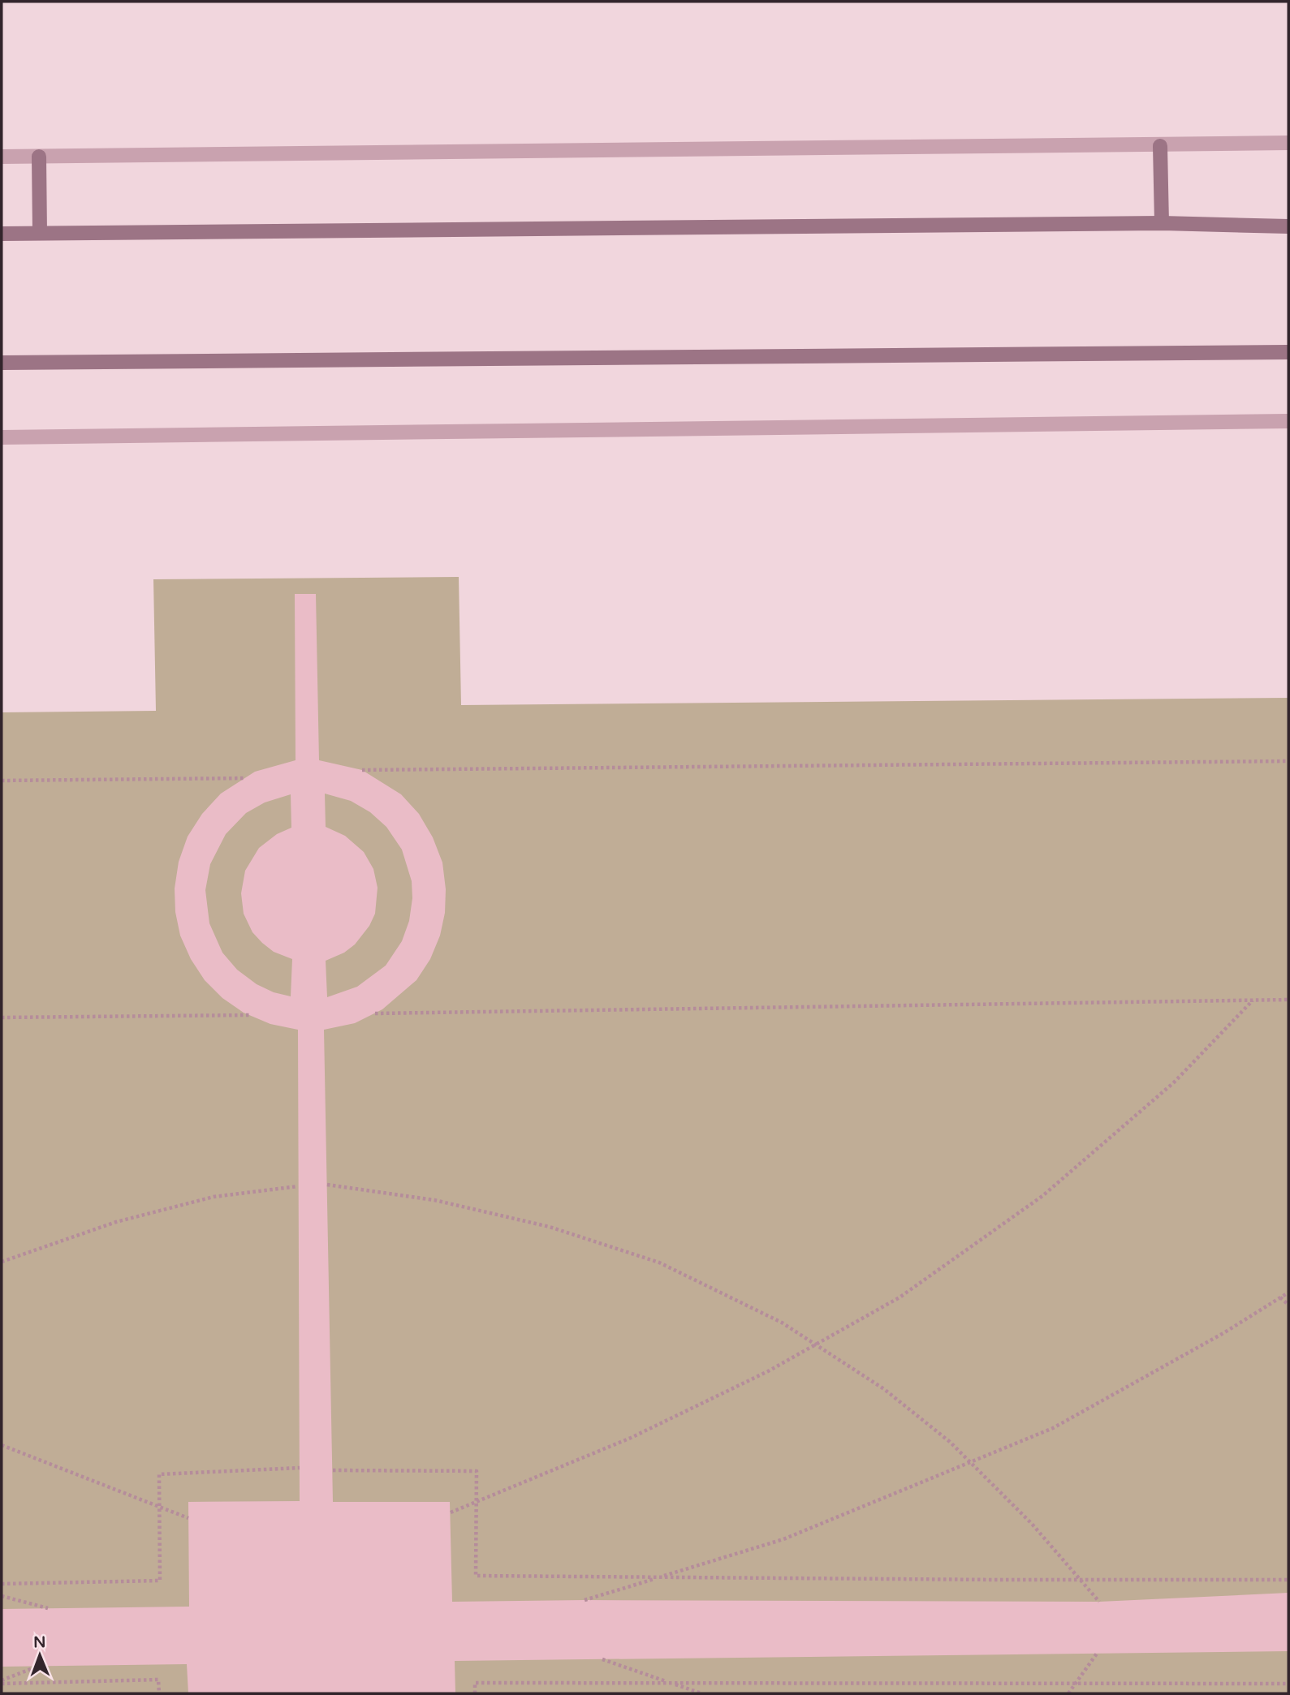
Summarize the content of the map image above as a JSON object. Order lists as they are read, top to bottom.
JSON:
{
  "north": "top"
}
